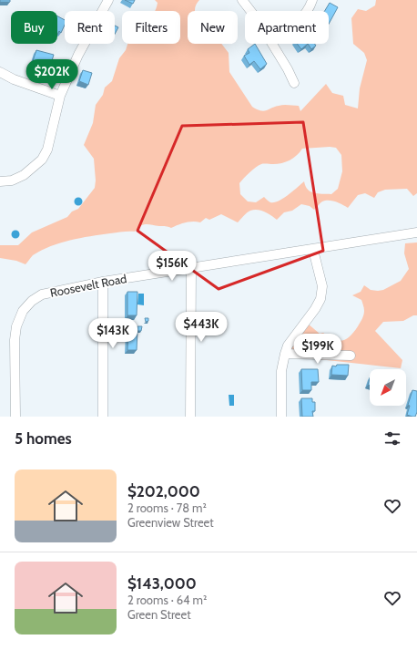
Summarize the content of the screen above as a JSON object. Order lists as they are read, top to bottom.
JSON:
{
  "streets": {
    "street": ["Roosevelt Road"]
  },
  "north": "bottom left",
  "page": {
    "chip": [
      "Buy",
      "Rent",
      "Filters",
      "New",
      "Apartment"
    ],
    "price": [
      "$202K",
      "$156K",
      "$443K",
      "$143K",
      "$199K"
    ],
    "heading": "5 homes",
    "list": [
      {
        "name": "$202,000",
        "note": "2 rooms · 78 m² · Greenview Street"
      },
      {
        "name": "$143,000",
        "note": "2 rooms · 64 m² · Green Street"
      }
    ]
  }
}
